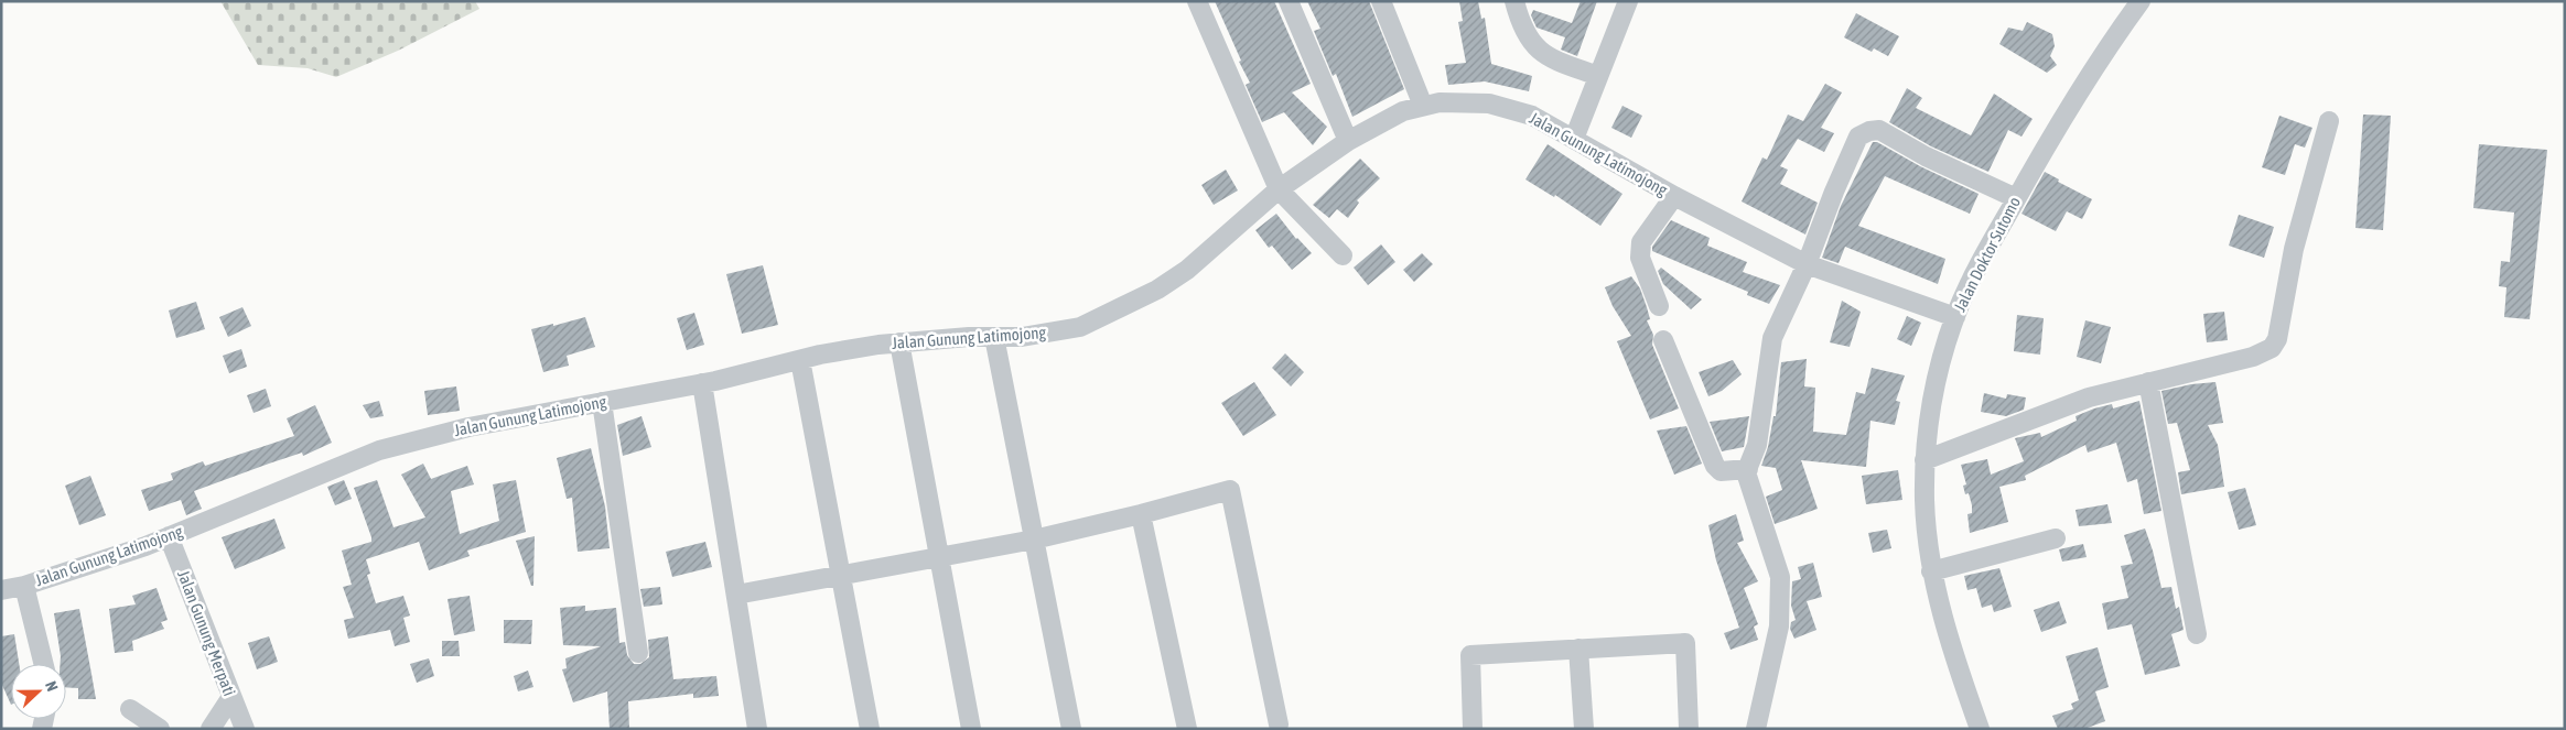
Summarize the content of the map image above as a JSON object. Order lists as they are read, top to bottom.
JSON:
{
  "streets": {
    "street": ["Jalan Gunung Latimojong", "Jalan Doktor Sutomo", "Jalan Gunung Merpati"]
  },
  "crossings": [
    ["Jalan Gunung Latimojong", "Jalan Doktor Sutomo"],
    ["Jalan Gunung Latimojong", "Jalan Gunung Merpati"]
  ],
  "north": "right"
}
